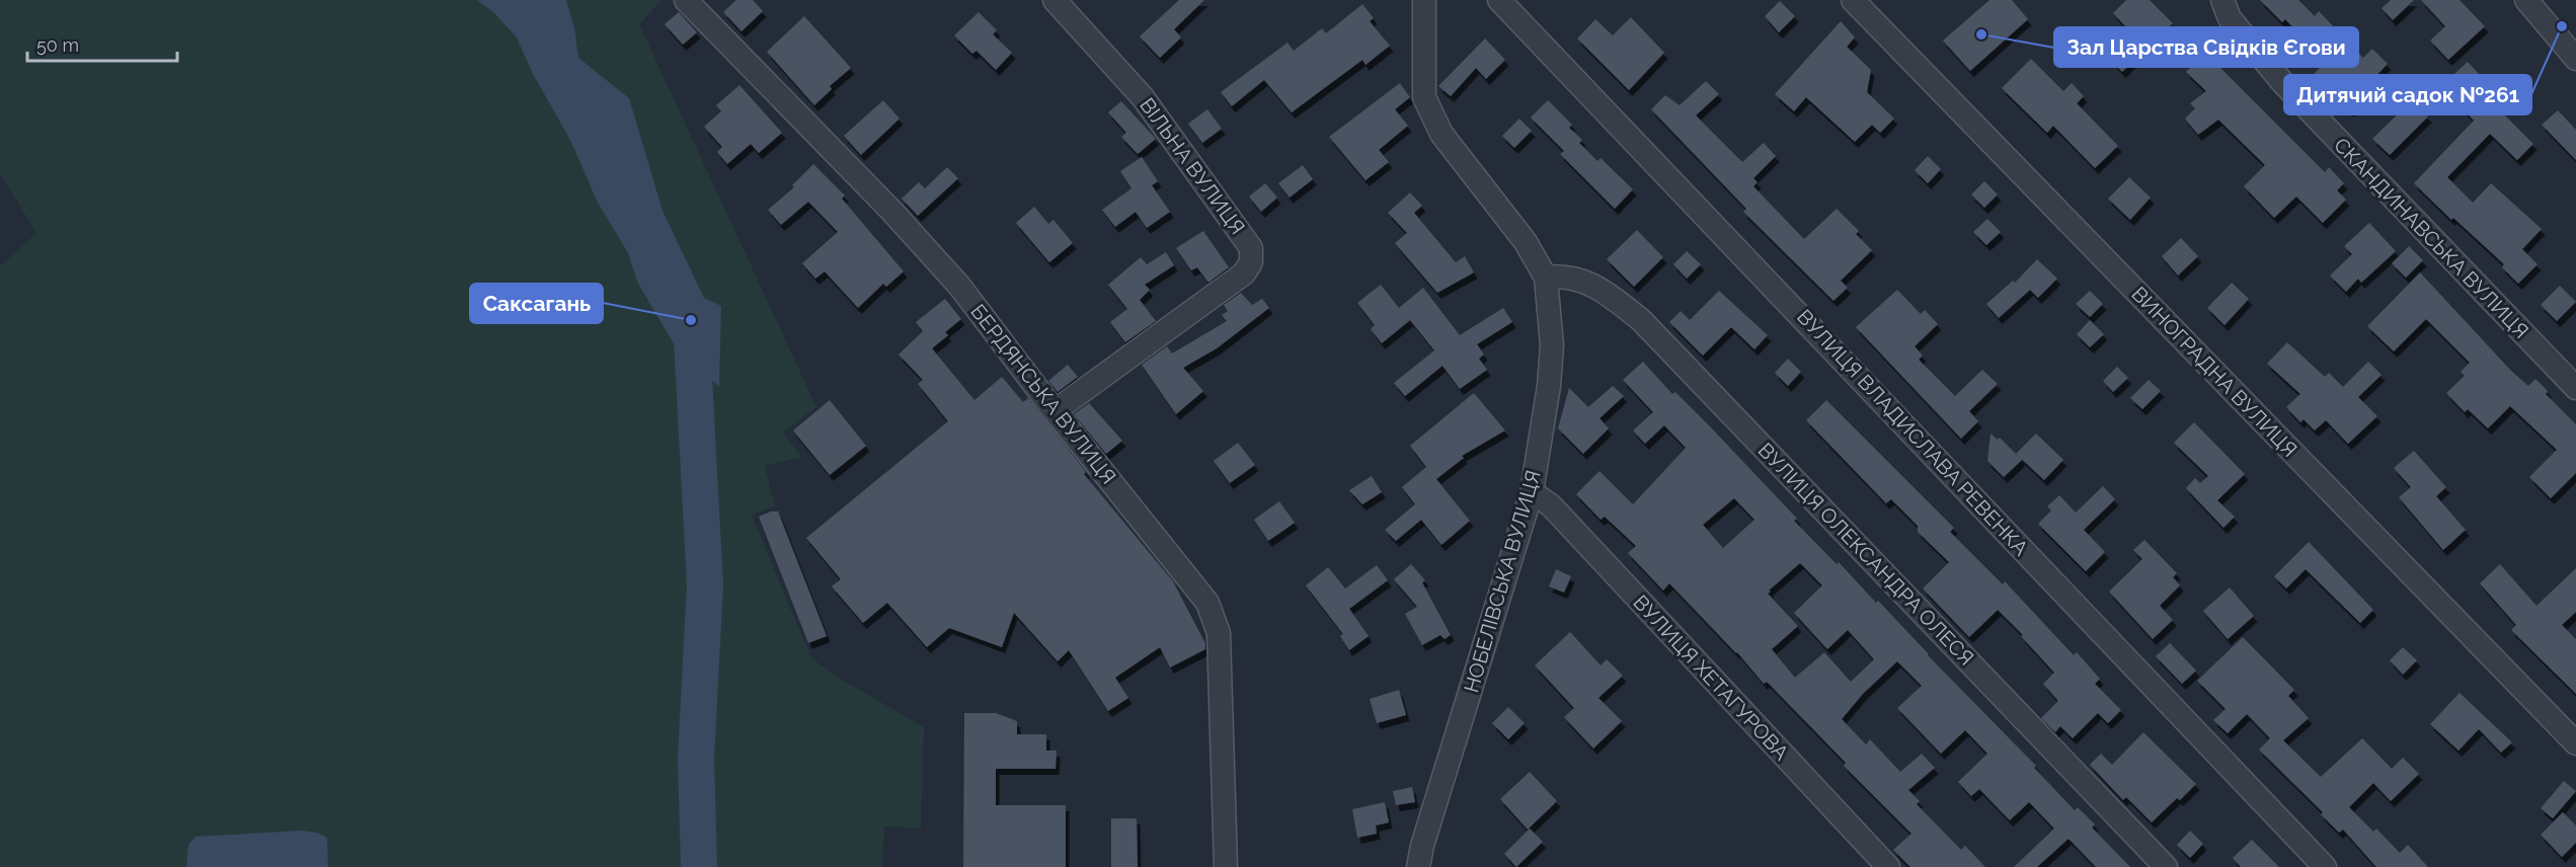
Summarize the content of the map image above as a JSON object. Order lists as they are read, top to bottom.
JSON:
{
  "streets": {
    "street": [
      "ВІЛЬНА ВУЛИЦЯ",
      "СКАНДИНАВСЬКА ВУЛИЦЯ",
      "ВИНОГРАДНА ВУЛИЦЯ",
      "БЕРДЯНСЬКА ВУЛИЦЯ",
      "ВУЛИЦЯ ВЛАДИСЛАВА РЕВЕНКА",
      "ВУЛИЦЯ ОЛЕКСАНДРА ОЛЕСЯ",
      "НОБЕЛІВСЬКА ВУЛИЦЯ",
      "ВУЛИЦЯ ХЕТАГУРОВА"
    ]
  },
  "crossings": [
    ["ВІЛЬНА ВУЛИЦЯ", "БЕРДЯНСЬКА ВУЛИЦЯ"],
    ["ВУЛИЦЯ ОЛЕКСАНДРА ОЛЕСЯ", "НОБЕЛІВСЬКА ВУЛИЦЯ"],
    ["НОБЕЛІВСЬКА ВУЛИЦЯ", "ВУЛИЦЯ ХЕТАГУРОВА"]
  ],
  "places": ["Дитячий садок №261", "Зал Царства Свідків Єгови", "Саксагань"],
  "scale_bar": "50 m"
}
